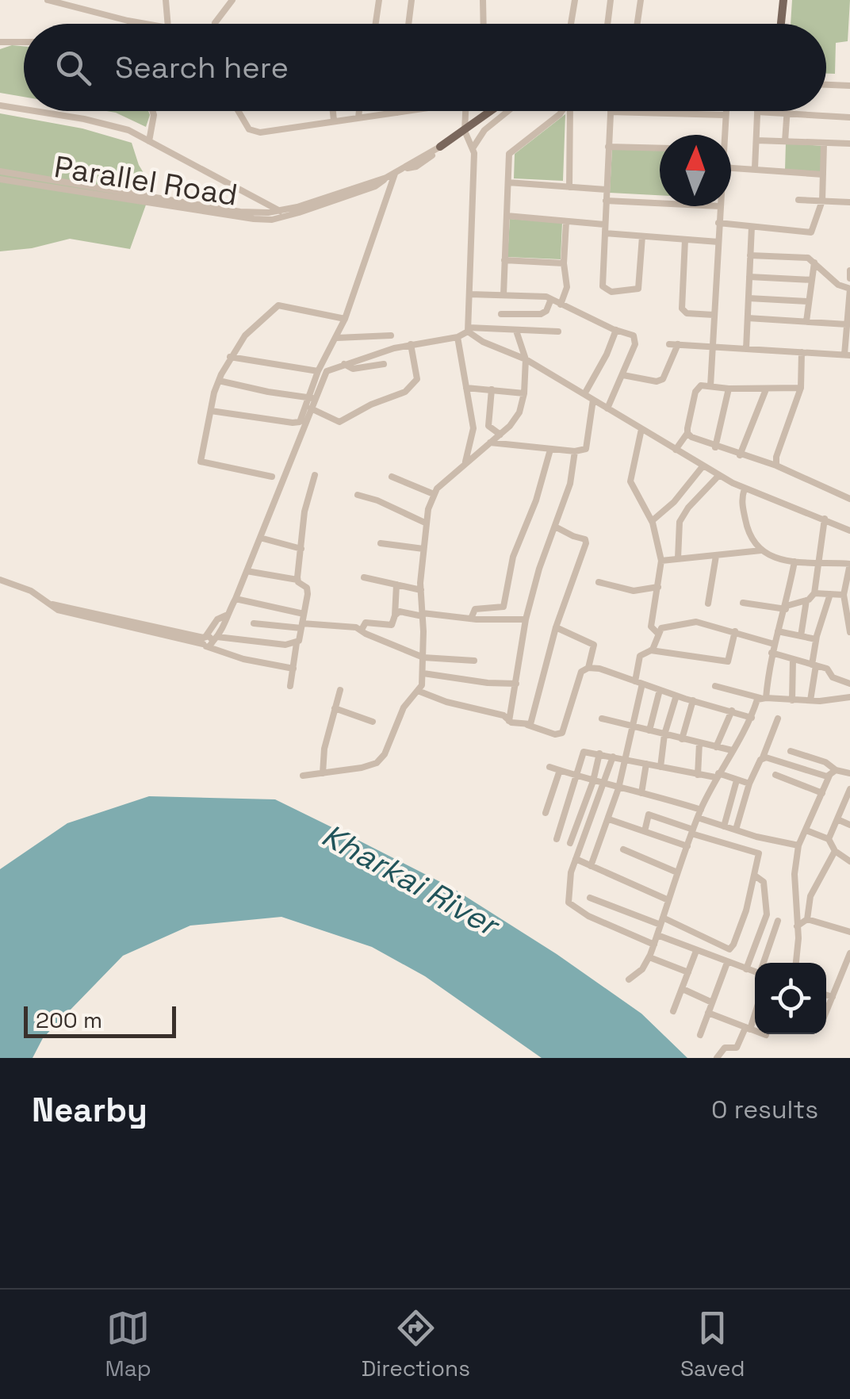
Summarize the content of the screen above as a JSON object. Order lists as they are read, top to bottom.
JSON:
{
  "streets": {
    "street": ["Parallel Road"]
  },
  "water": ["Kharkai River"],
  "scale_bar": "200 m",
  "north": "top",
  "page": {
    "search": "Search here",
    "scale": "200 m",
    "heading": ["Nearby", "0 results"],
    "nav": ["Map", "Directions", "Saved"]
  }
}
